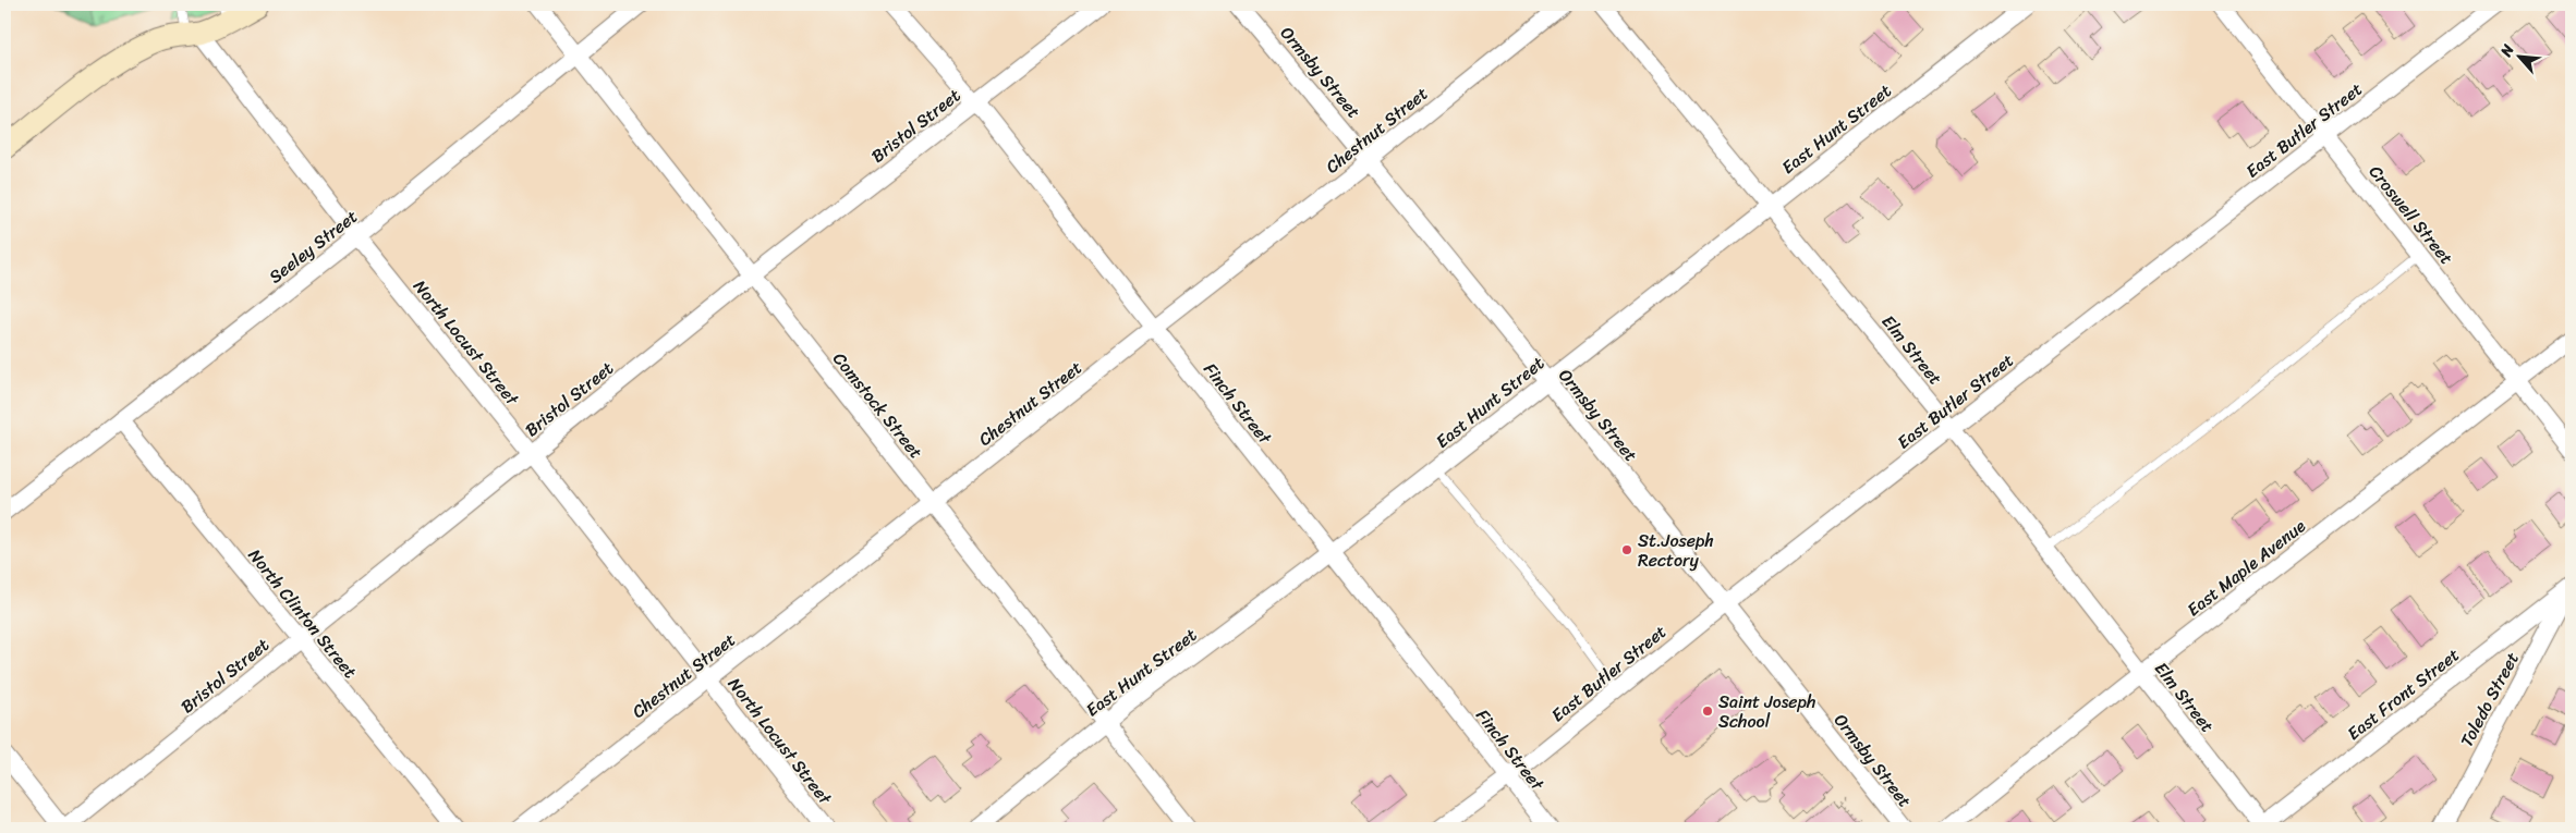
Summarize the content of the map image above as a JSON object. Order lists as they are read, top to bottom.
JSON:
{
  "streets": {
    "street": [
      "Ormsby Street",
      "Bristol Street",
      "East Hunt Street",
      "Chestnut Street",
      "East Butler Street",
      "Croswell Street",
      "Seeley Street",
      "North Locust Street",
      "Elm Street",
      "Finch Street",
      "Comstock Street",
      "East Maple Avenue",
      "North Clinton Street",
      "East Front Street",
      "Toledo Street"
    ]
  },
  "crossings": [
    ["Ormsby Street", "East Hunt Street"],
    ["Ormsby Street", "Chestnut Street"],
    ["Ormsby Street", "East Butler Street"],
    ["Bristol Street", "North Locust Street"],
    ["Bristol Street", "Finch Street"],
    ["Bristol Street", "Comstock Street"],
    ["Bristol Street", "North Clinton Street"],
    ["East Hunt Street", "Elm Street"],
    ["East Hunt Street", "Finch Street"],
    ["East Hunt Street", "Comstock Street"],
    ["Chestnut Street", "North Locust Street"],
    ["Chestnut Street", "Finch Street"],
    ["Chestnut Street", "Comstock Street"],
    ["East Butler Street", "Croswell Street"],
    ["East Butler Street", "Elm Street"],
    ["East Butler Street", "Finch Street"],
    ["Croswell Street", "East Maple Avenue"],
    ["Seeley Street", "North Locust Street"],
    ["Seeley Street", "Comstock Street"],
    ["Seeley Street", "North Clinton Street"],
    ["Elm Street", "East Maple Avenue"],
    ["Elm Street", "East Front Street"],
    ["East Front Street", "Toledo Street"]
  ],
  "places": ["St.Joseph Rectory", "Saint Joseph School"],
  "north": "top left"
}
